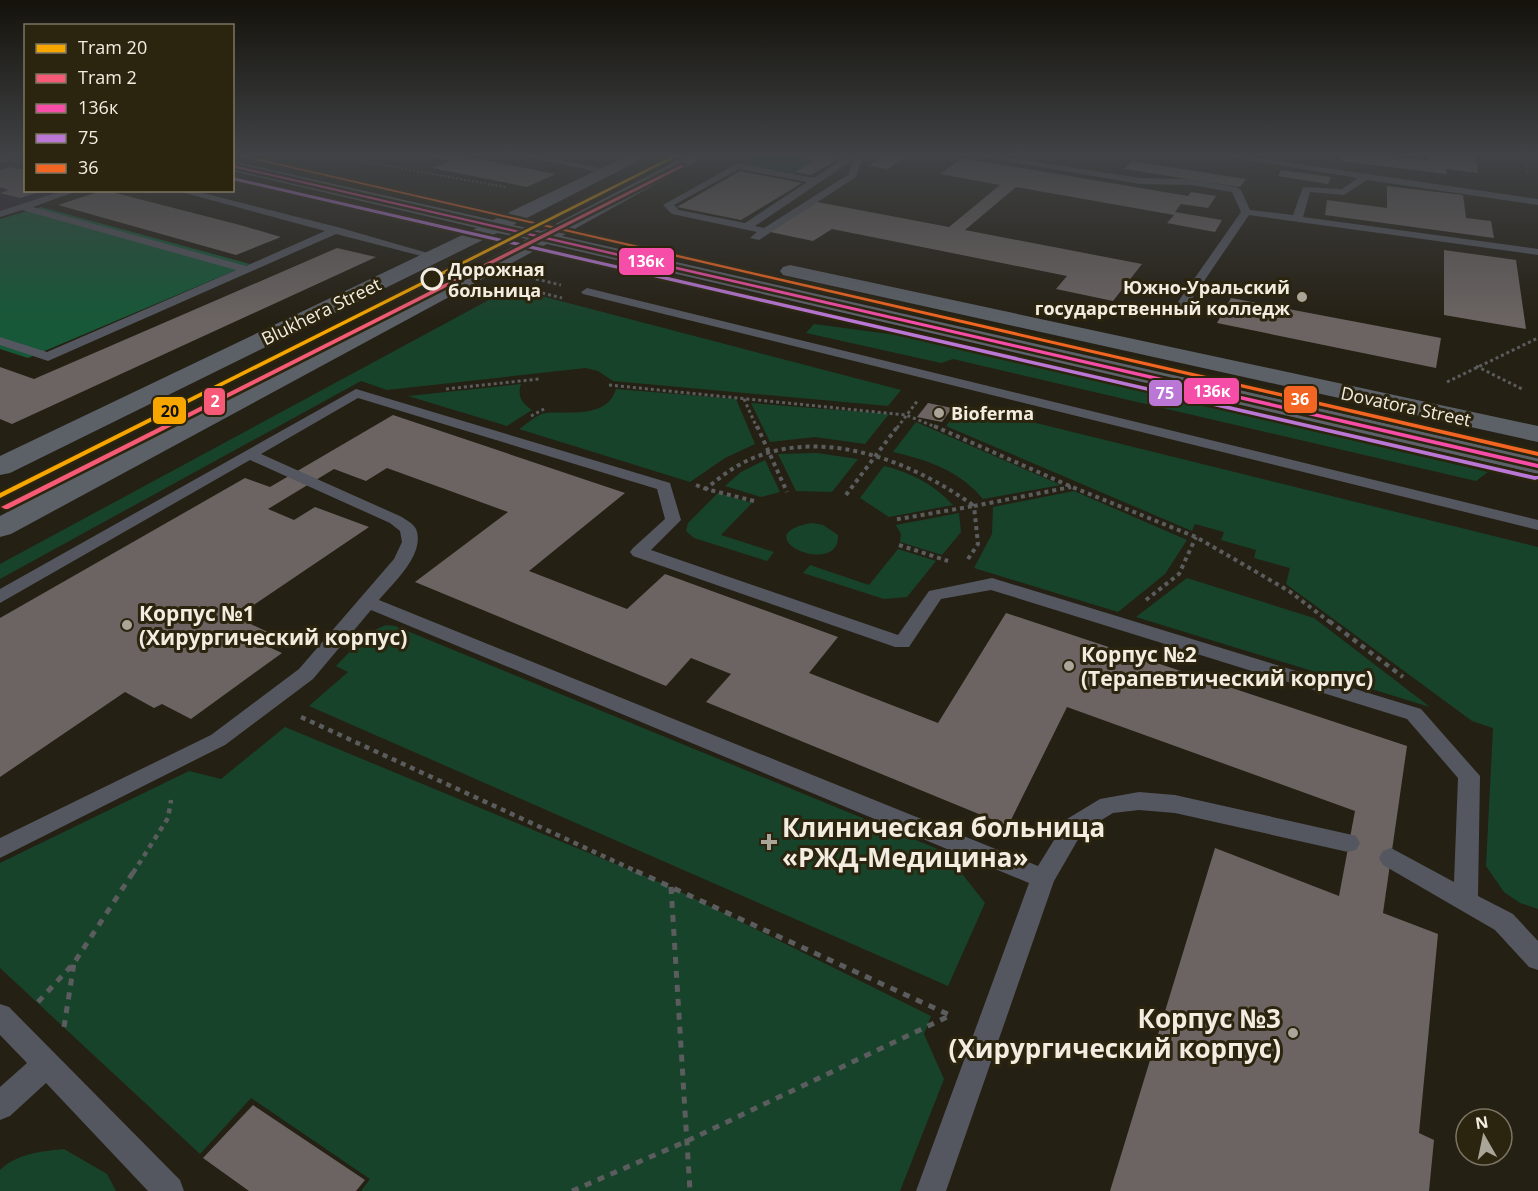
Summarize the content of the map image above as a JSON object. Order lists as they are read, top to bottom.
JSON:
{
  "streets": {
    "main road": ["Blukhera Street", "Dovatora Street"]
  },
  "crossings": [
    ["Blukhera Street", "Dovatora Street"]
  ],
  "places": {
    "other": [
      "Дорожная больница",
      "Южно-Уральский государственный колледж",
      "Bioferma",
      "Корпус №1 (Хирургический корпус)",
      "Корпус №2 (Терапевтический корпус)",
      "Корпус №3 (Хирургический корпус)"
    ],
    "health": ["Клиническая больница «РЖД-Медицина»"]
  },
  "lines": [
    "tram line 20",
    "tram line 2",
    "transit line 136к",
    "transit line 75",
    "transit line 36"
  ],
  "legend": [
    "Tram 20",
    "Tram 2",
    "136к",
    "75",
    "36"
  ],
  "north": "top"
}
